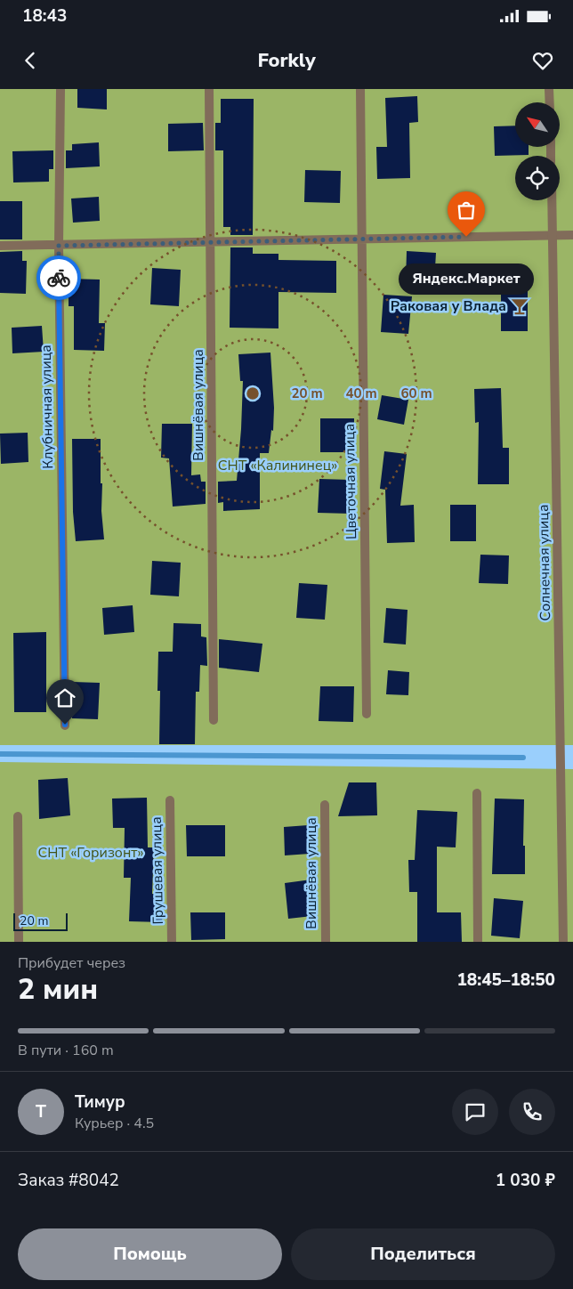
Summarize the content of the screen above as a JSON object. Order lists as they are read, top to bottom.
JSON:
{
  "streets": {
    "street": [
      "Вишнёвая улица",
      "Клубничная улица",
      "Цветочная улица",
      "Солнечная улица",
      "Грушевая улица"
    ]
  },
  "parks": ["СНТ «Калининец»", "СНТ «Горизонт»"],
  "places": {
    "other": ["Яндекс.Маркет"],
    "bar": ["Раковая у Влада"]
  },
  "scale_bar": "20 m",
  "north": "top left",
  "page": {
    "status": "18:43",
    "header": "Forkly",
    "bubble": "Яндекс.Маркет",
    "scale": "20 m",
    "heading": ["2 мин", "Прибудет через", "18:45–18:50"],
    "panel": [
      "Тимур",
      "Курьер · 4.5",
      "Заказ #8042",
      "1 030 ₽"
    ],
    "bar": "В пути · 160 m",
    "round": "Т",
    "buttons": ["Помощь", "Поделиться"]
  },
  "rings": ["20 m", "40 m", "60 m"]
}
